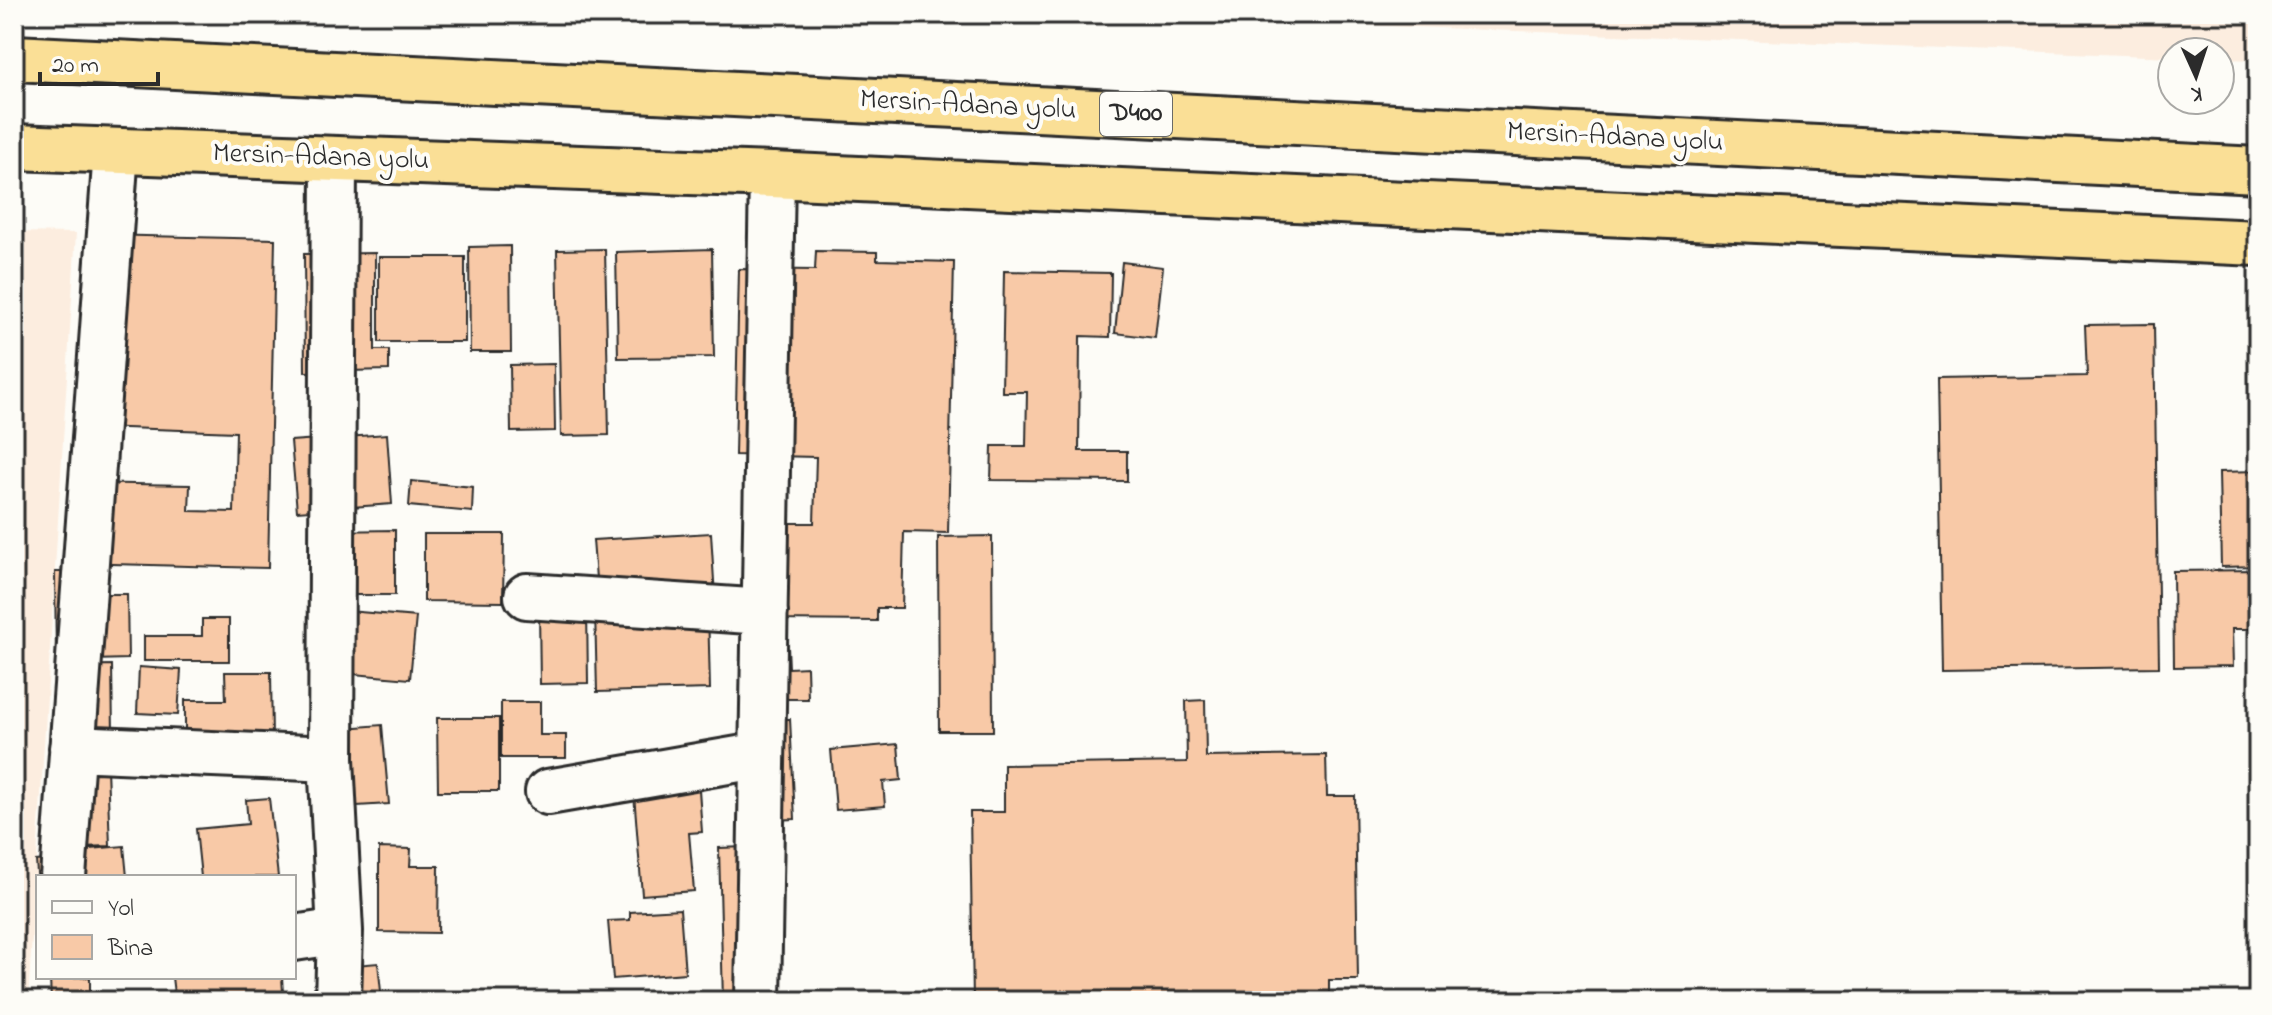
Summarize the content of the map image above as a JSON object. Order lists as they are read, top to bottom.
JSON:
{
  "streets": {
    "highway": ["Mersin-Adana yolu", "D400"]
  },
  "legend": ["Yol", "Bina"],
  "scale_bar": "20 m",
  "north": "bottom"
}
